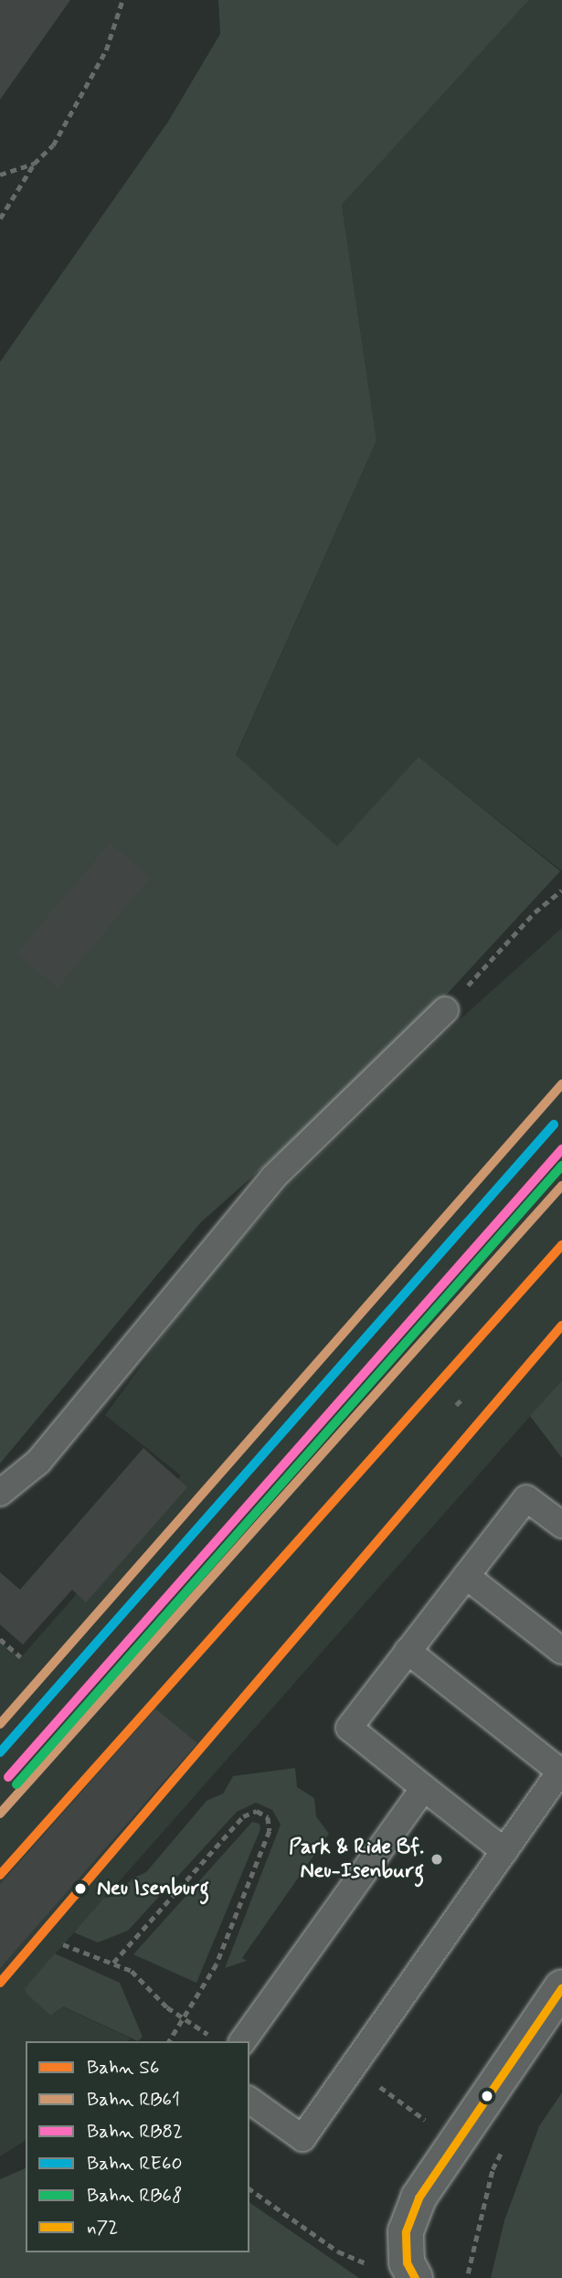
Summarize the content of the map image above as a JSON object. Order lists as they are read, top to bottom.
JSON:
{
  "places": ["Park & Ride Bf. Neu-Isenburg", "Neu Isenburg"],
  "lines": [
    "rail line RB61",
    "rail line RE60",
    "rail line RB82",
    "rail line RB68",
    "rail line S6",
    "transit line n72"
  ],
  "legend": [
    "Bahn S6",
    "Bahn RB61",
    "Bahn RB82",
    "Bahn RE60",
    "Bahn RB68",
    "n72"
  ]
}
